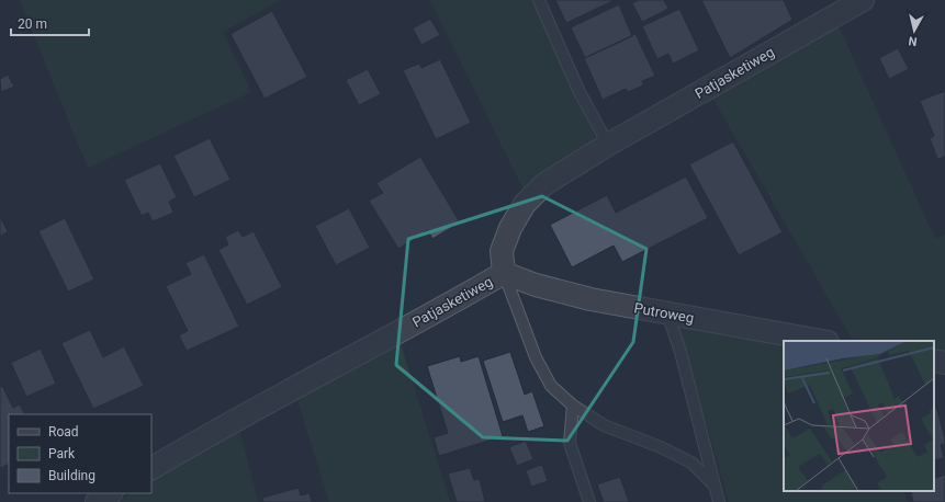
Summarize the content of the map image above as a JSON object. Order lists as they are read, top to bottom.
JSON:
{
  "streets": {
    "street": ["Patjasketiweg", "Putroweg"]
  },
  "crossings": [
    ["Patjasketiweg", "Putroweg"]
  ],
  "legend": ["Road", "Park", "Building"],
  "scale_bar": "20 m",
  "north": "bottom"
}
